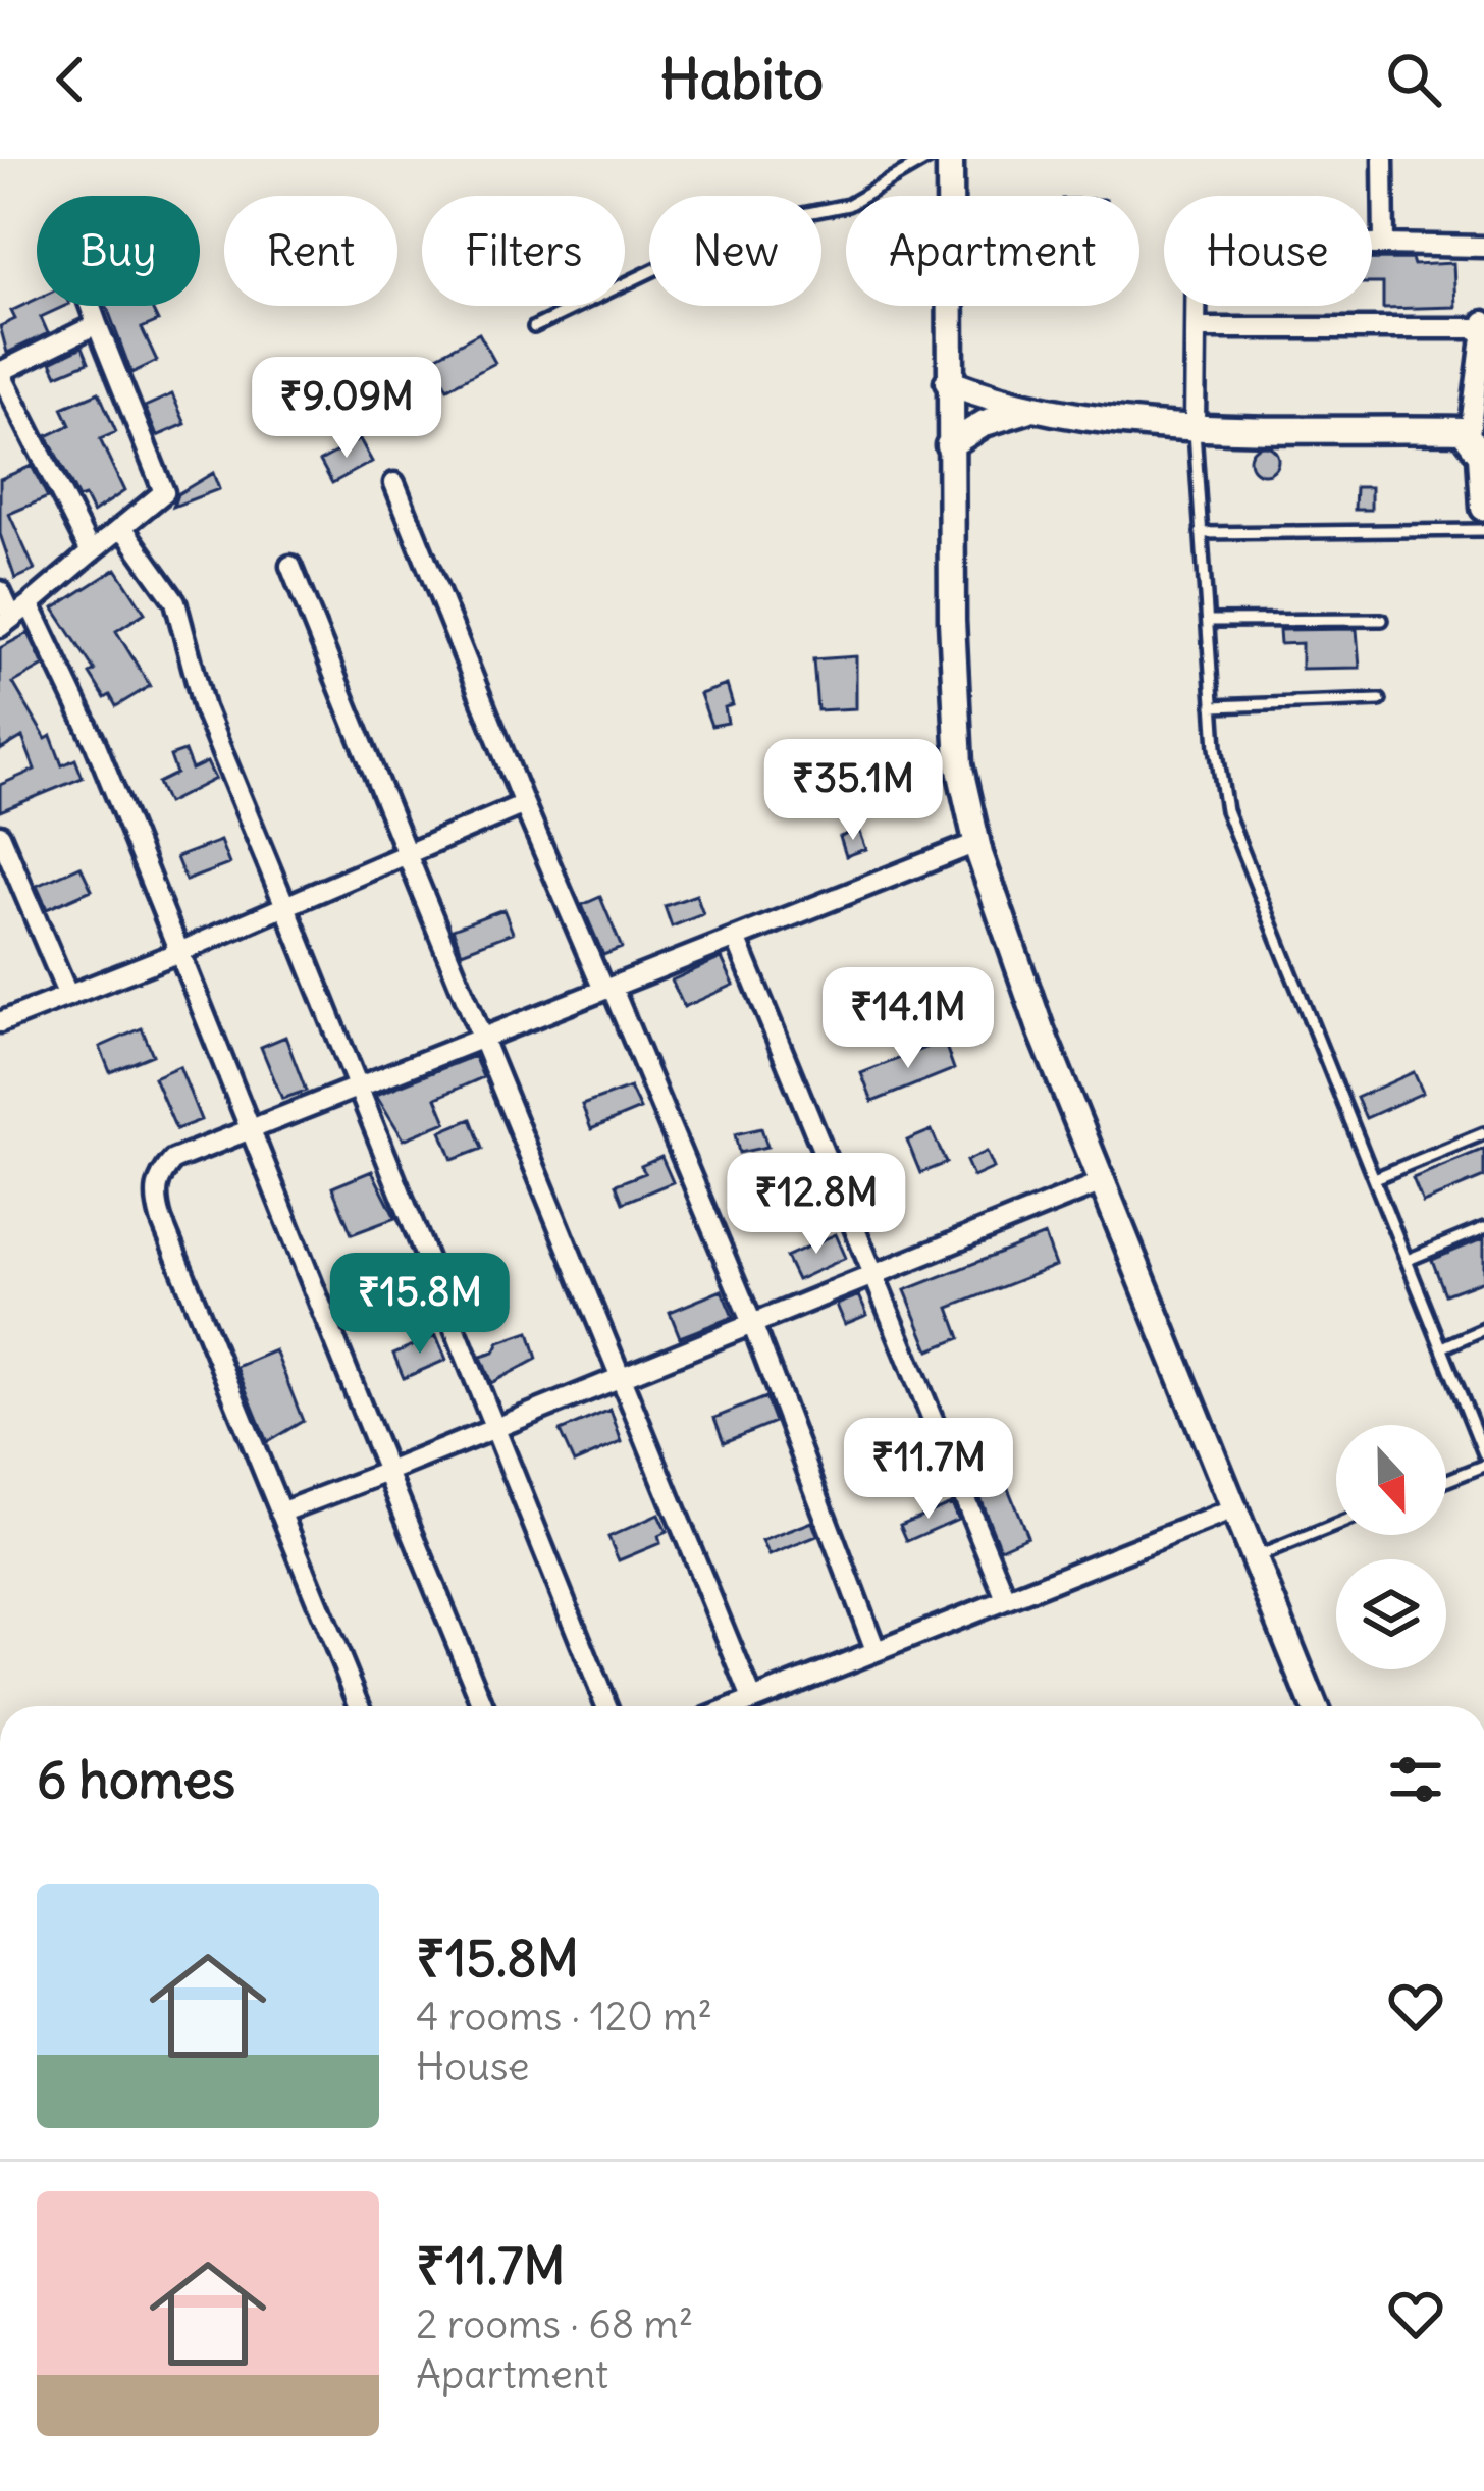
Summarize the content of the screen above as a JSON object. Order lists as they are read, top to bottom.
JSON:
{
  "north": "bottom",
  "page": {
    "header": "Habito",
    "chip": [
      "Buy",
      "Rent",
      "Filters",
      "New",
      "Apartment",
      "House"
    ],
    "price": [
      "₹9.09M",
      "₹35.1M",
      "₹14.1M",
      "₹12.8M",
      "₹15.8M",
      "₹11.7M"
    ],
    "heading": "6 homes",
    "list": [
      {
        "name": "₹15.8M",
        "note": "4 rooms · 120 m² · House"
      },
      {
        "name": "₹11.7M",
        "note": "2 rooms · 68 m² · Apartment"
      }
    ]
  }
}
